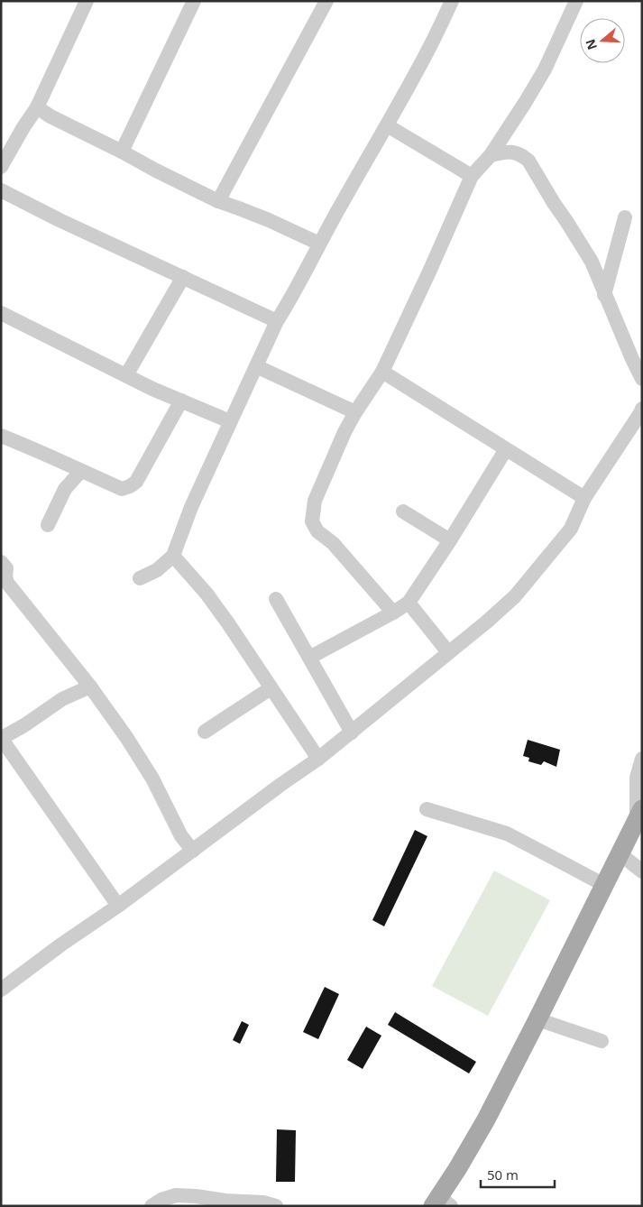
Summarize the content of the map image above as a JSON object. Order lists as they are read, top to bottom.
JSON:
{
  "scale_bar": "50 m",
  "north": "left"
}
